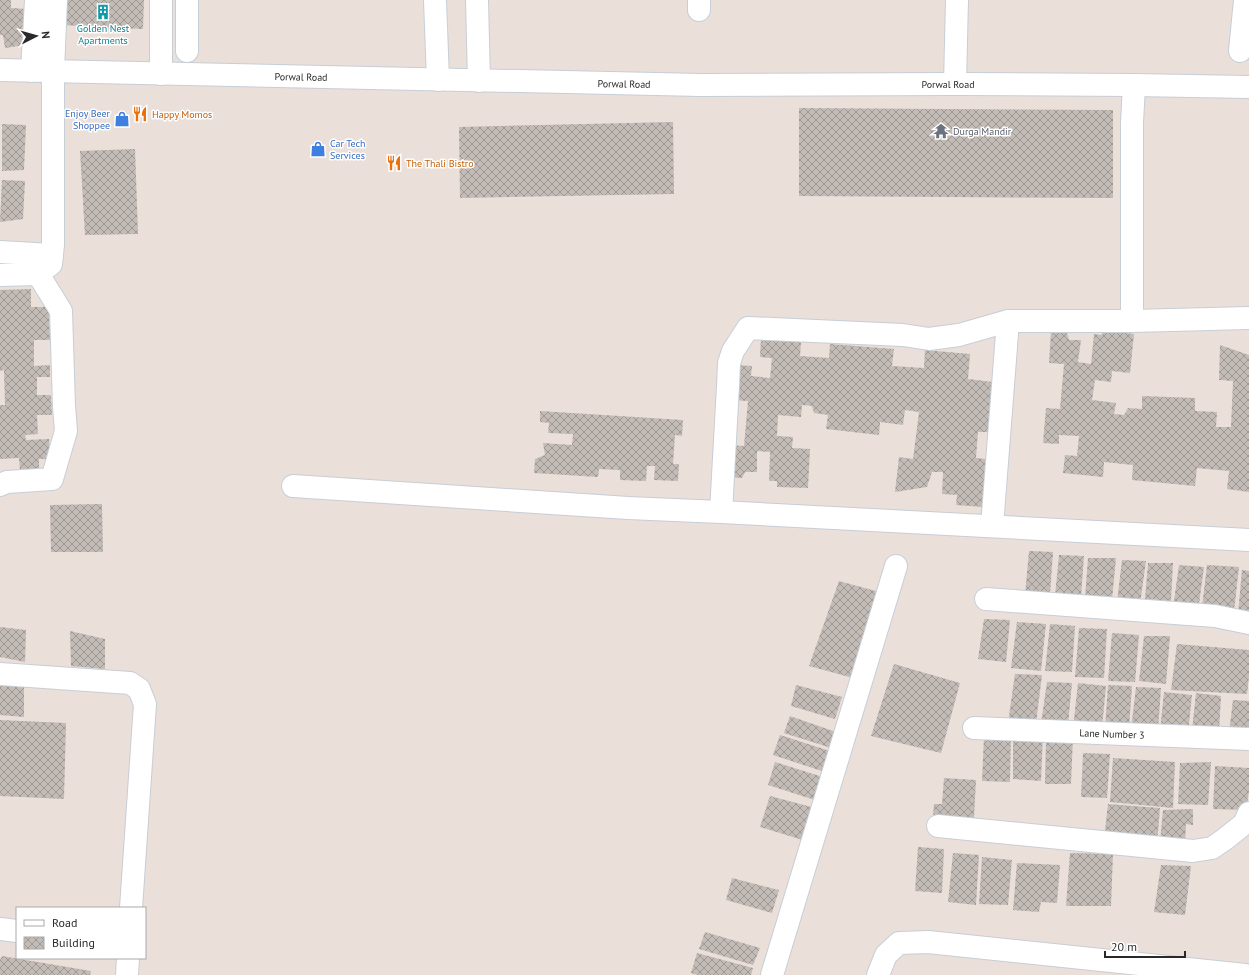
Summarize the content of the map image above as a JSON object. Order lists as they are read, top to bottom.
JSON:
{
  "streets": {
    "street": ["Porwal Road", "Lane Number 3"]
  },
  "places": {
    "building": ["Golden Nest Apartments"],
    "restaurant": ["Happy Momos", "The Thali Bistro"],
    "shop": ["Enjoy Beer Shoppee", "Car Tech Services"],
    "temple": ["Durga Mandir"]
  },
  "legend": ["Road", "Building"],
  "scale_bar": "20 m",
  "north": "right"
}
